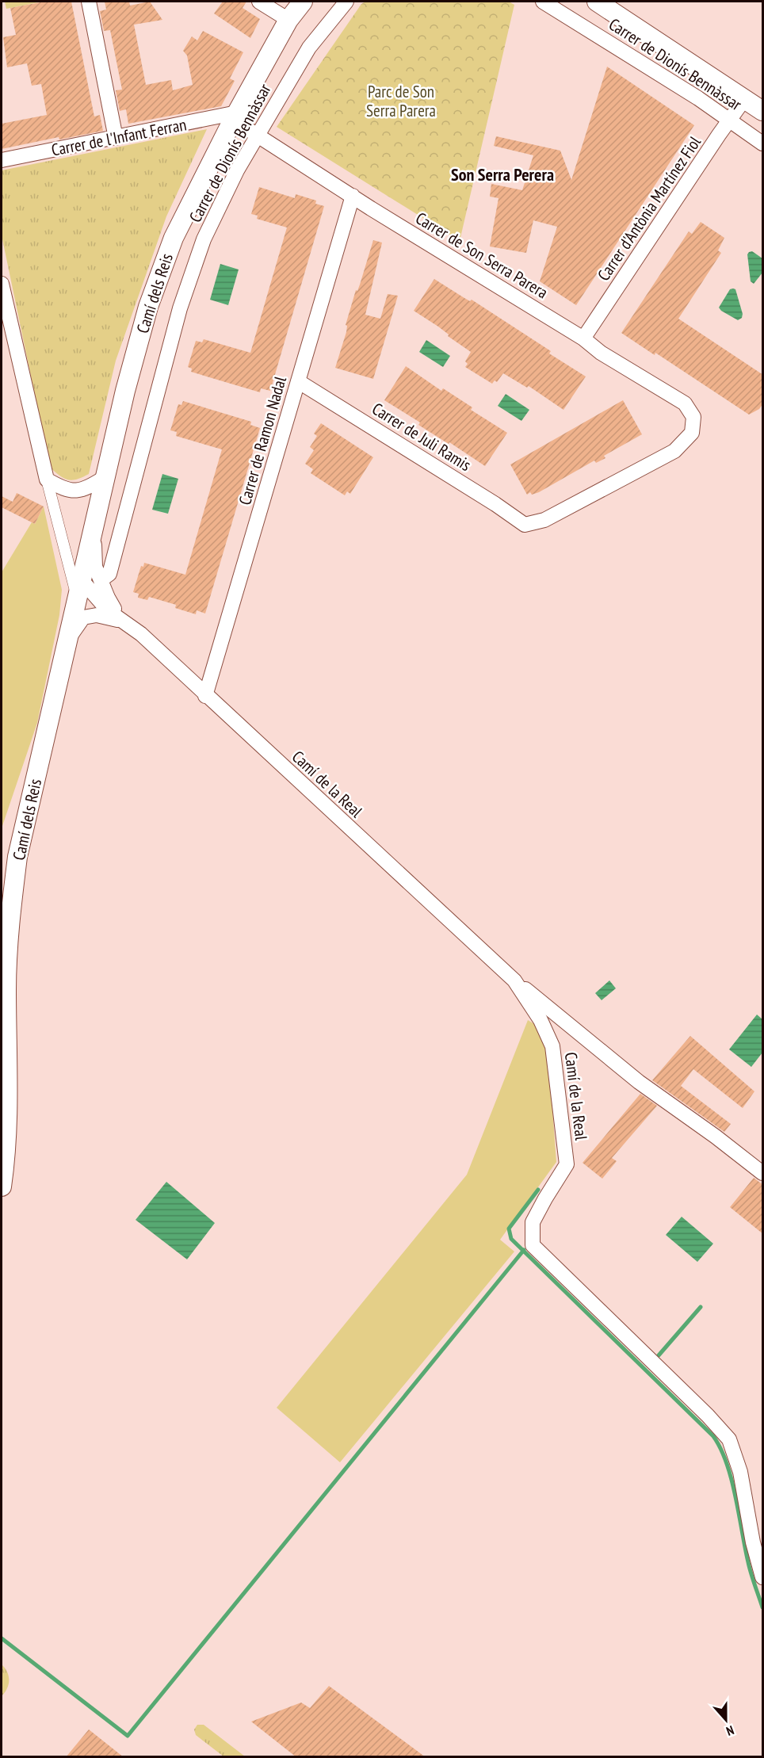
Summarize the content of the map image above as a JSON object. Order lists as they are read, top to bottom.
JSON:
{
  "streets": {
    "street": [
      "Carrer de Dionís Bennàssar",
      "Carrer de l'Infant Ferran",
      "Carrer d'Antònia Martínez Fiol",
      "Carrer de Son Serra Parera",
      "Camí dels Reis",
      "Carrer de Juli Ramis",
      "Carrer de Ramon Nadal",
      "Camí de la Real"
    ]
  },
  "crossings": [
    ["Carrer de Dionís Bennàssar", "Carrer d'Antònia Martínez Fiol"],
    ["Carrer de Dionís Bennàssar", "Carrer de Son Serra Parera"],
    ["Carrer de Dionís Bennàssar", "Camí dels Reis"],
    ["Carrer de Dionís Bennàssar", "Camí de la Real"],
    ["Carrer de l'Infant Ferran", "Carrer de Son Serra Parera"],
    ["Carrer de l'Infant Ferran", "Camí dels Reis"],
    ["Carrer d'Antònia Martínez Fiol", "Carrer de Son Serra Parera"],
    ["Carrer de Son Serra Parera", "Camí dels Reis"],
    ["Carrer de Son Serra Parera", "Carrer de Juli Ramis"],
    ["Carrer de Son Serra Parera", "Carrer de Ramon Nadal"],
    ["Camí dels Reis", "Camí de la Real"],
    ["Carrer de Juli Ramis", "Carrer de Ramon Nadal"],
    ["Carrer de Ramon Nadal", "Camí de la Real"]
  ],
  "districts": ["Son Serra Perera"],
  "parks": ["Parc de Son Serra Parera"],
  "north": "bottom"
}
